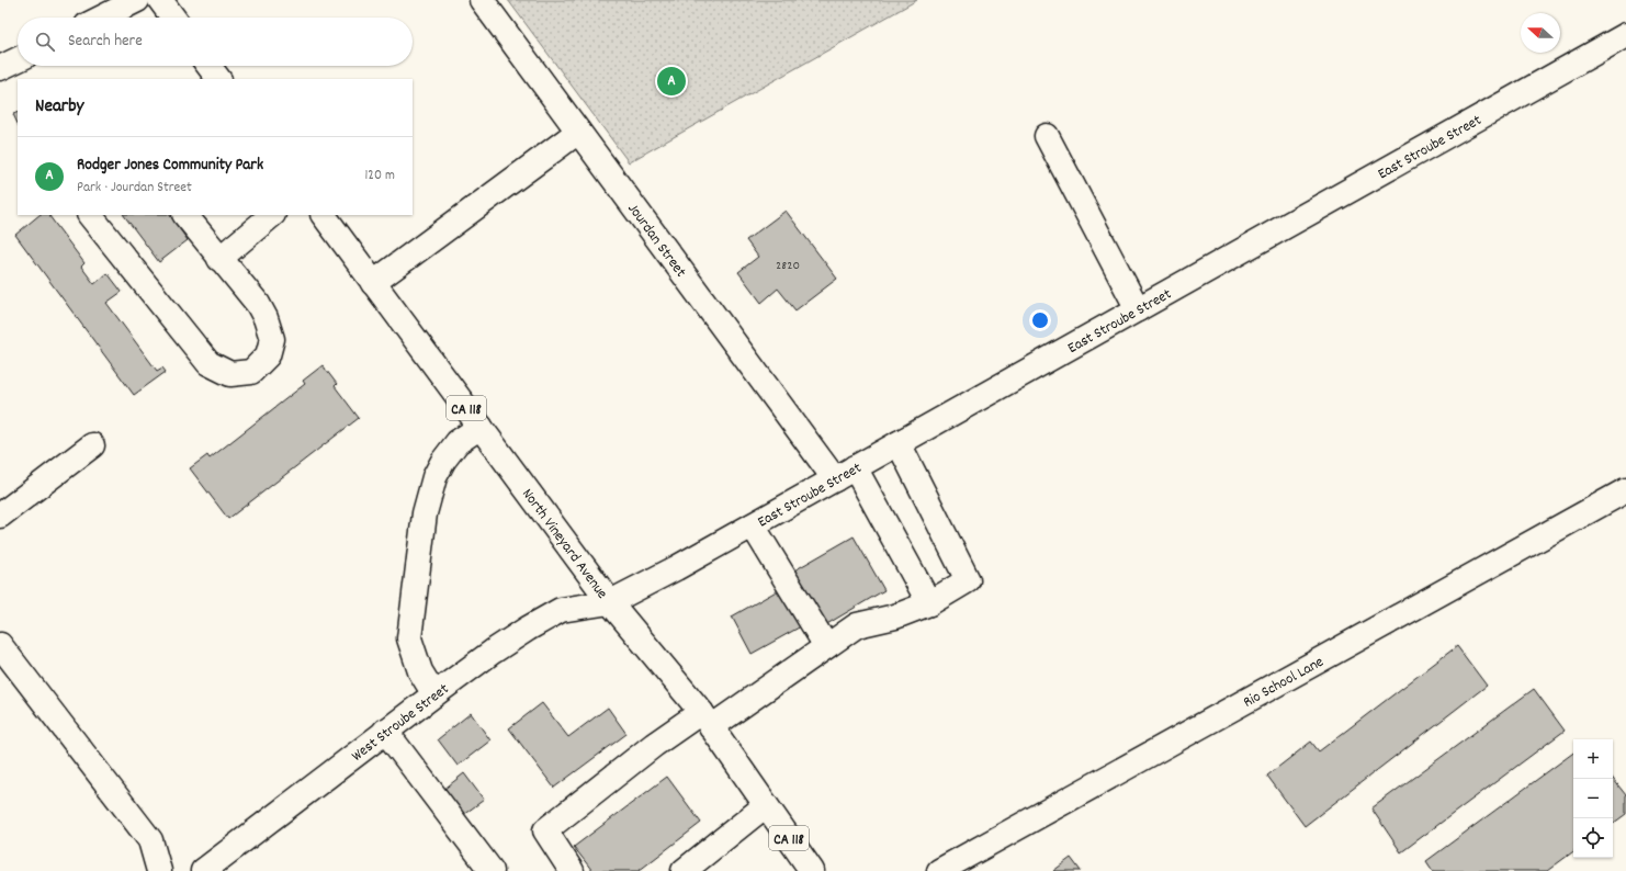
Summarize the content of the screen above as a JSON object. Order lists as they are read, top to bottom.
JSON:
{
  "streets": {
    "street": [
      "East Stroube Street",
      "Jourdan Street",
      "CA 118",
      "North Vineyard Avenue",
      "Rio School Lane",
      "West Stroube Street"
    ]
  },
  "crossings": [
    ["East Stroube Street", "Jourdan Street"],
    ["East Stroube Street", "North Vineyard Avenue"],
    ["East Stroube Street", "West Stroube Street"],
    ["North Vineyard Avenue", "West Stroube Street"]
  ],
  "house_numbers": ["2820"],
  "north": "left",
  "page": {
    "search": "Search here",
    "pins": "A",
    "heading": "Nearby",
    "list": [
      {
        "mark": "A",
        "name": "Rodger Jones Community Park",
        "note": "Park · Jourdan Street",
        "value": "120 m"
      }
    ],
    "map_buttons": ["+", "−"]
  }
}
